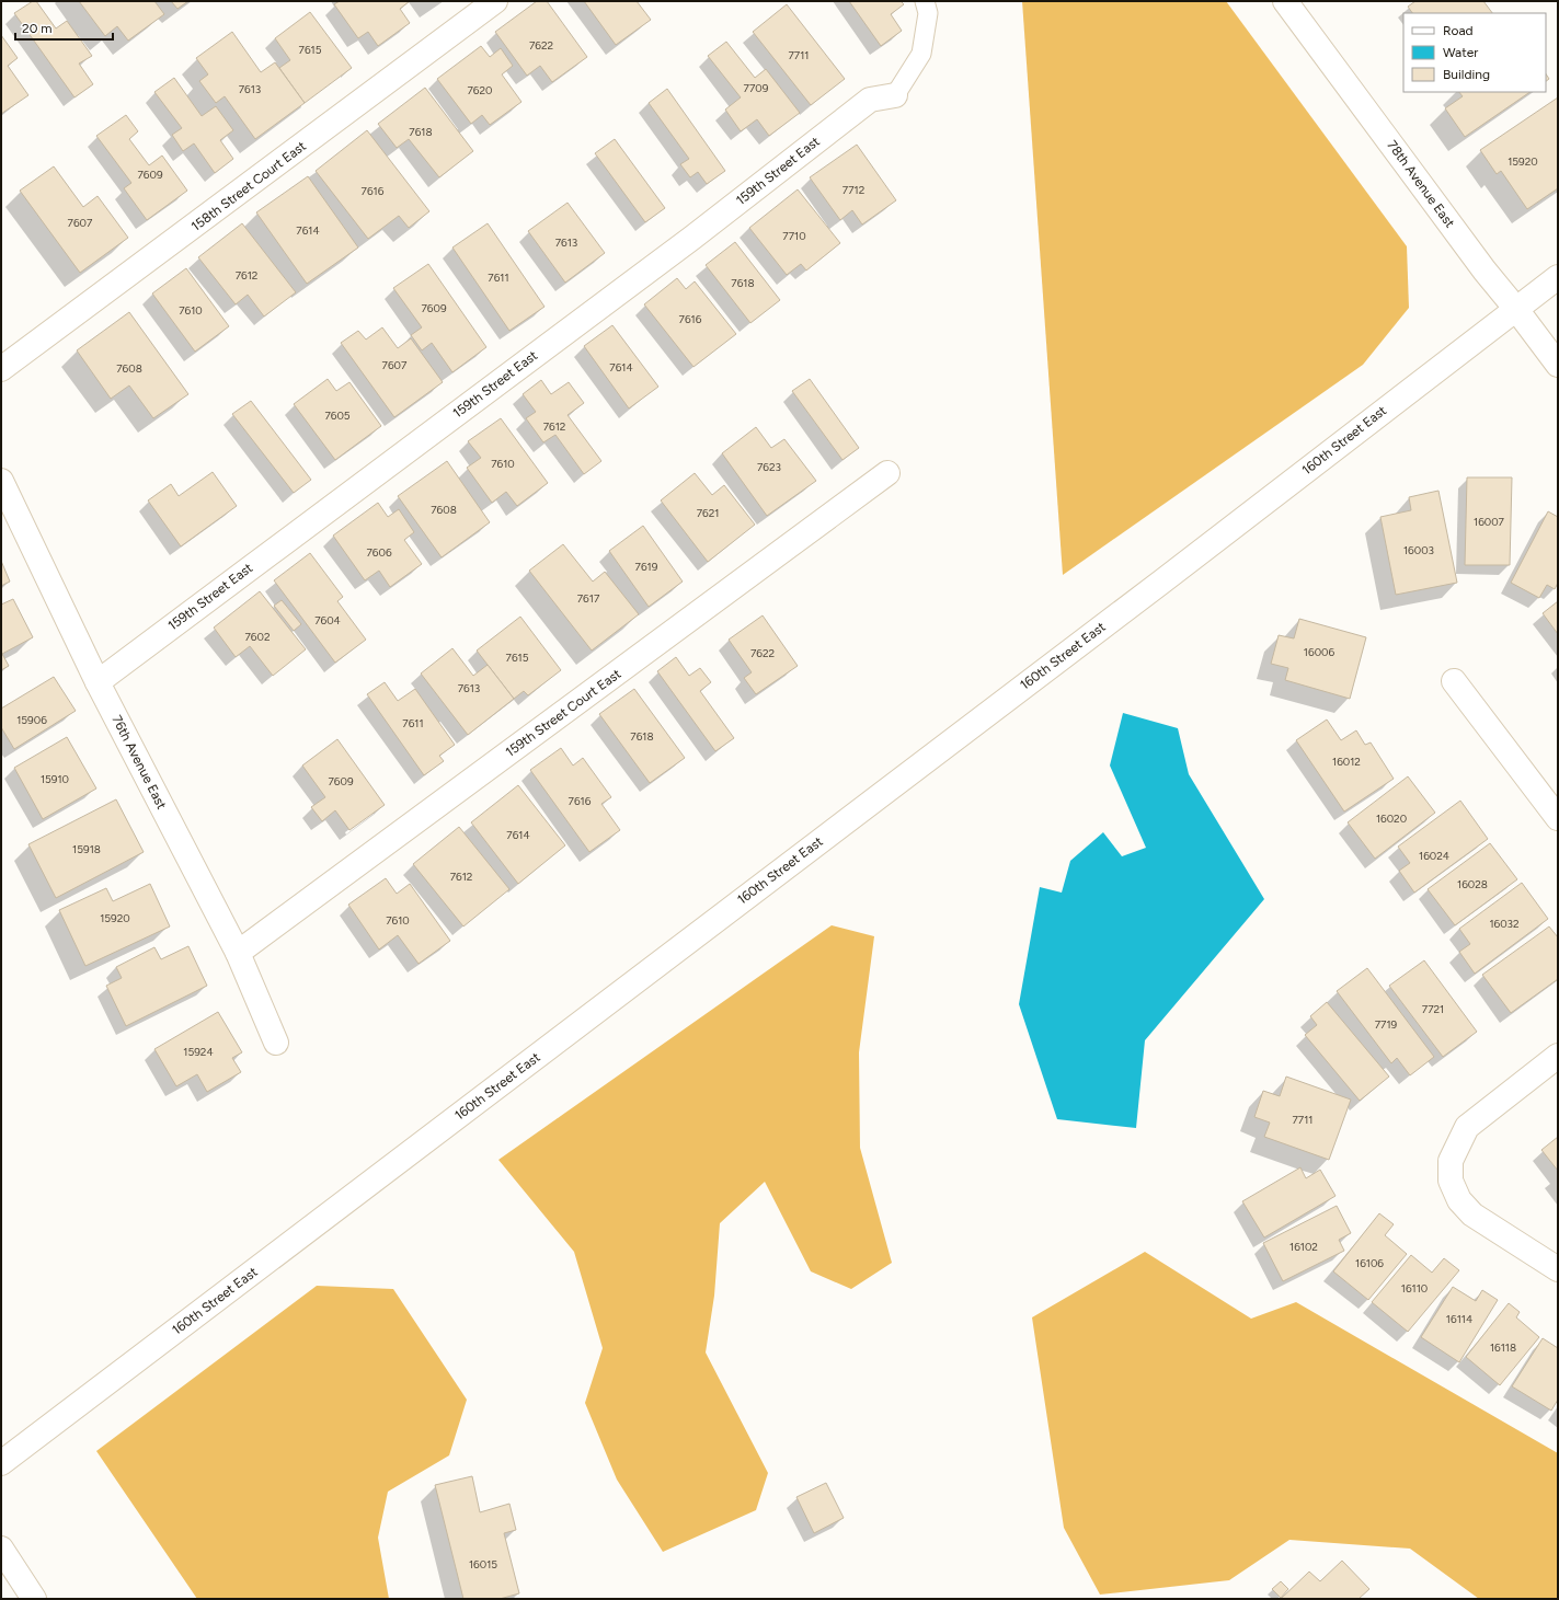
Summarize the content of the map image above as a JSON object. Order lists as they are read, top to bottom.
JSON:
{
  "streets": {
    "street": [
      "159th Street East",
      "78th Avenue East",
      "158th Street Court East",
      "160th Street East",
      "159th Street Court East",
      "76th Avenue East"
    ]
  },
  "crossings": [
    ["159th Street East", "76th Avenue East"],
    ["78th Avenue East", "160th Street East"],
    ["159th Street Court East", "76th Avenue East"]
  ],
  "house_numbers": [
    "7622",
    "7615",
    "7711",
    "7709",
    "7613",
    "7620",
    "7618",
    "15920",
    "7609",
    "7712",
    "7616",
    "7607",
    "7614",
    "7710",
    "7613",
    "7612",
    "7611",
    "7618",
    "7609",
    "7610",
    "7616",
    "7607",
    "7614",
    "7608",
    "7605",
    "7612",
    "7610",
    "7623",
    "7608",
    "7621",
    "16007",
    "16003",
    "7606",
    "7619",
    "7617",
    "7604",
    "7602",
    "16006",
    "7622",
    "7615",
    "7613",
    "15906",
    "7611",
    "7618",
    "16012",
    "15910",
    "7609",
    "7616",
    "16020",
    "7614",
    "15918",
    "16024",
    "7612",
    "16028",
    "15920",
    "7610",
    "16032",
    "7721",
    "7719",
    "15924",
    "7711",
    "16102",
    "16106",
    "16110",
    "16114",
    "16118",
    "16015"
  ],
  "legend": ["Road", "Water", "Building"],
  "scale_bar": "20 m"
}
